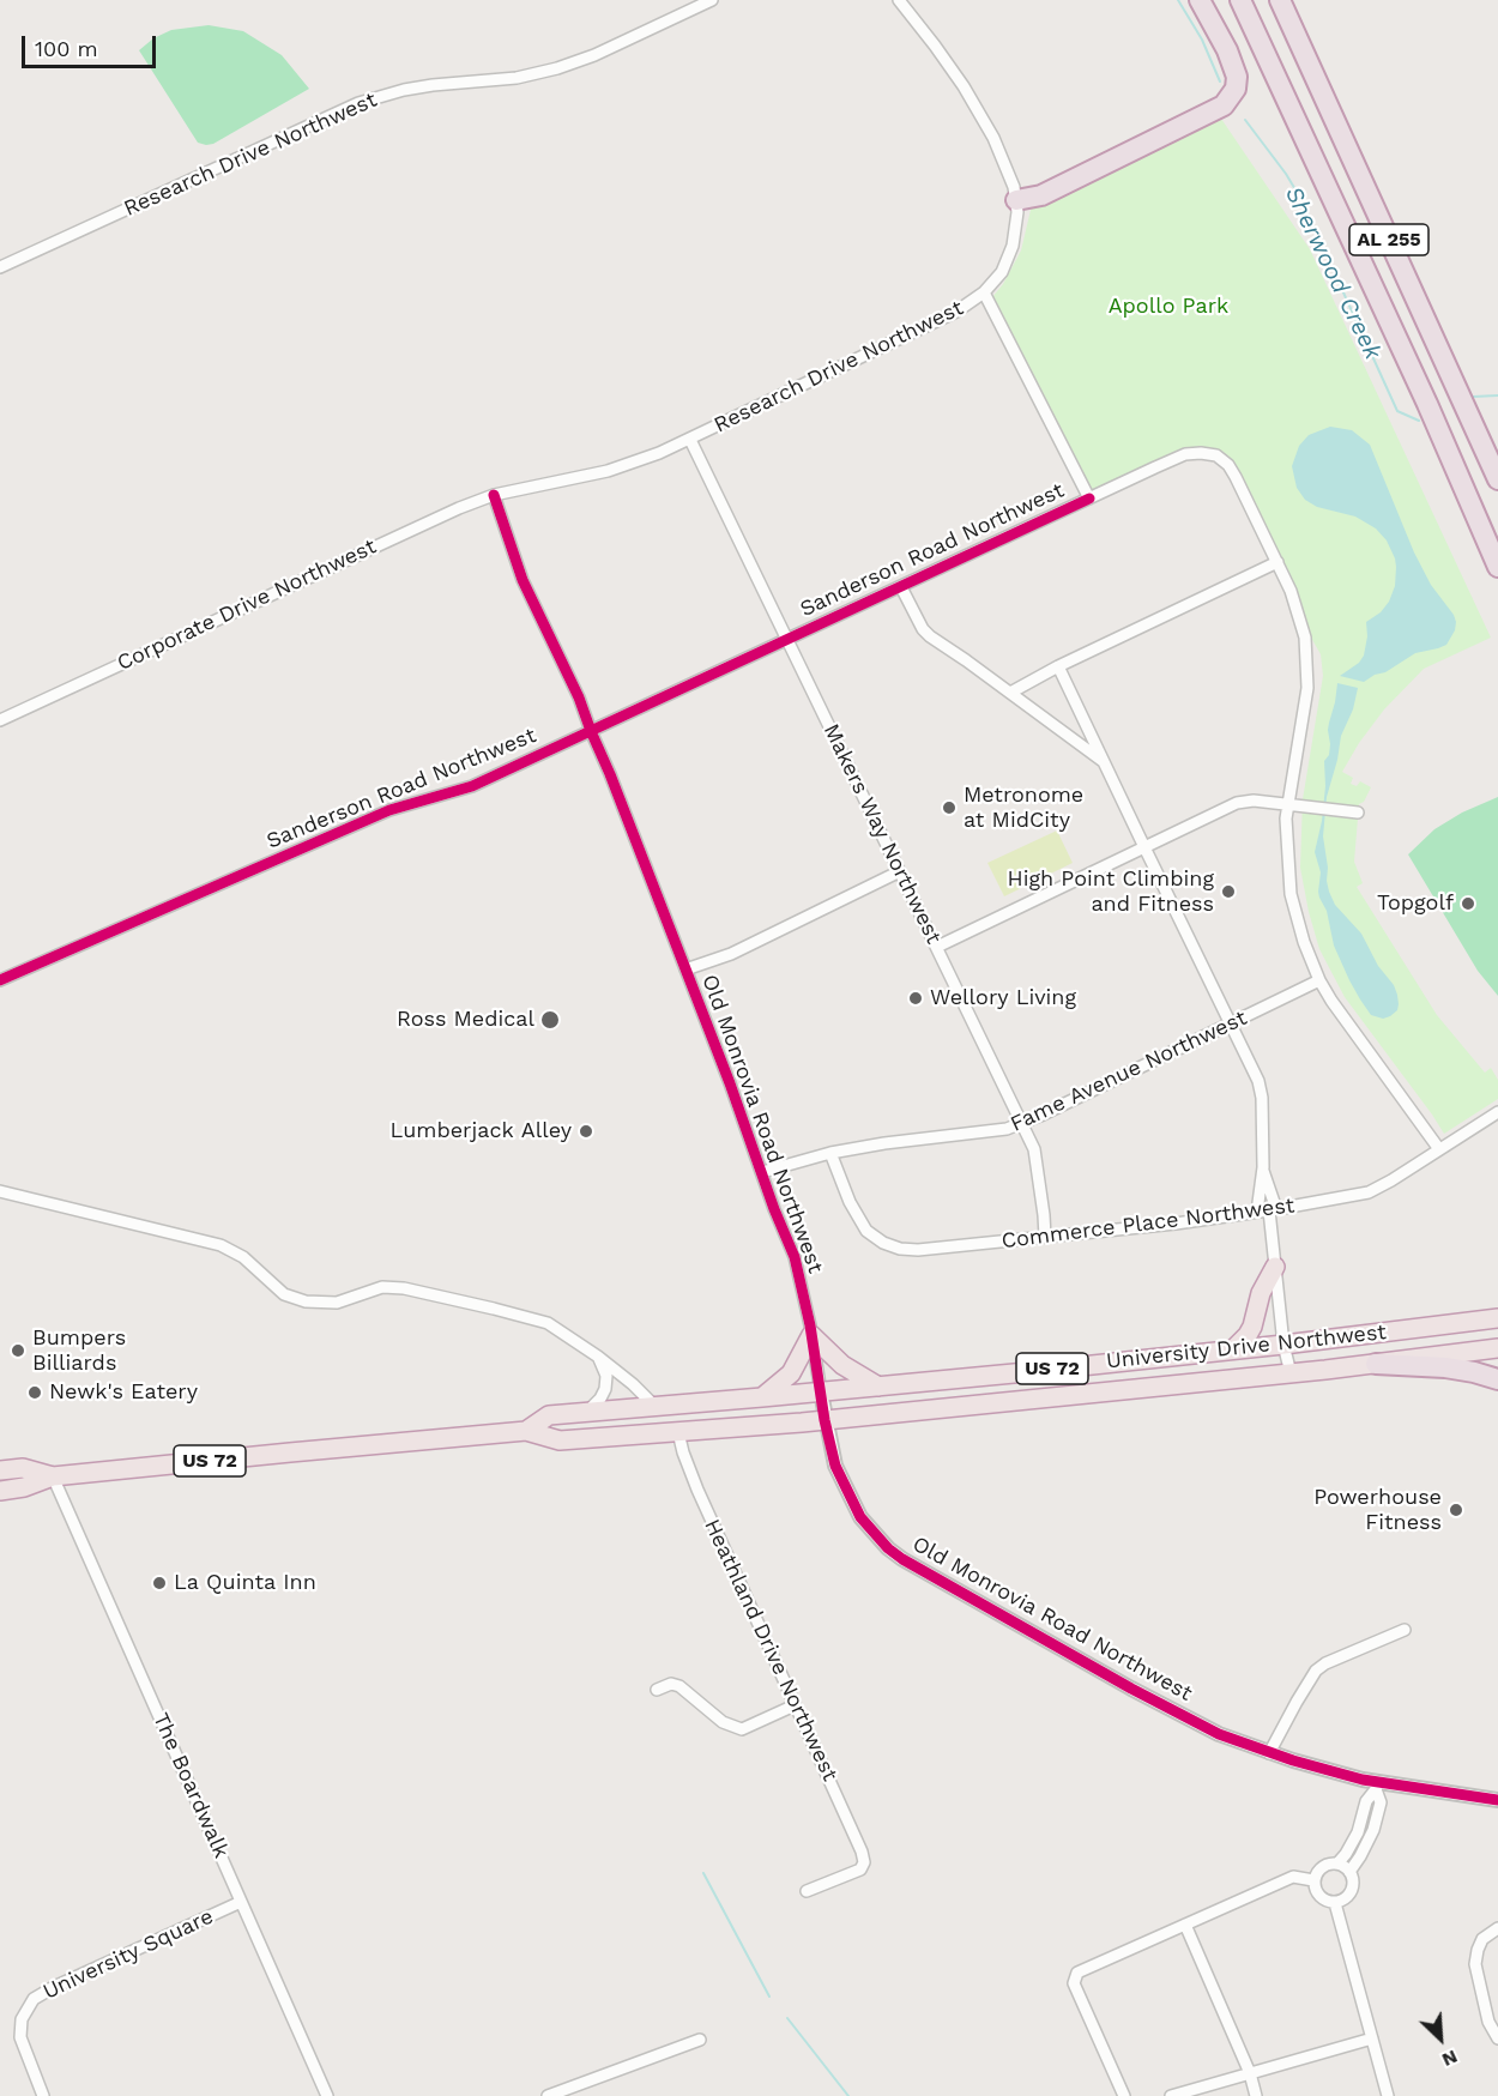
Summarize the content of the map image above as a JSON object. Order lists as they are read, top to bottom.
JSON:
{
  "streets": {
    "highway": ["AL 255", "University Drive Northwest", "US 72"],
    "street": [
      "Research Drive Northwest",
      "Sanderson Road Northwest",
      "Corporate Drive Northwest",
      "Makers Way Northwest",
      "Fame Avenue Northwest",
      "Old Monrovia Road Northwest",
      "Commerce Place Northwest",
      "Heathland Drive Northwest",
      "The Boardwalk",
      "University Square"
    ]
  },
  "crossings": [
    ["Research Drive Northwest", "Corporate Drive Northwest"],
    ["Research Drive Northwest", "Makers Way Northwest"],
    ["Research Drive Northwest", "Old Monrovia Road Northwest"],
    ["Sanderson Road Northwest", "Makers Way Northwest"],
    ["Sanderson Road Northwest", "Fame Avenue Northwest"],
    ["Sanderson Road Northwest", "Old Monrovia Road Northwest"],
    ["Sanderson Road Northwest", "Commerce Place Northwest"],
    ["Corporate Drive Northwest", "Old Monrovia Road Northwest"],
    ["Makers Way Northwest", "Fame Avenue Northwest"],
    ["Makers Way Northwest", "Commerce Place Northwest"],
    ["Fame Avenue Northwest", "Old Monrovia Road Northwest"],
    ["Fame Avenue Northwest", "Commerce Place Northwest"],
    ["Old Monrovia Road Northwest", "University Drive Northwest"],
    ["University Drive Northwest", "Heathland Drive Northwest"],
    ["University Drive Northwest", "The Boardwalk"],
    ["The Boardwalk", "University Square"]
  ],
  "water": ["Sherwood Creek"],
  "parks": ["Apollo Park"],
  "places": [
    "Metronome at MidCity",
    "High Point Climbing and Fitness",
    "Topgolf",
    "Wellory Living",
    "Ross Medical",
    "Lumberjack Alley",
    "Bumpers Billiards",
    "Newk's Eatery",
    "Powerhouse Fitness",
    "La Quinta Inn"
  ],
  "scale_bar": "100 m",
  "north": "bottom right"
}
